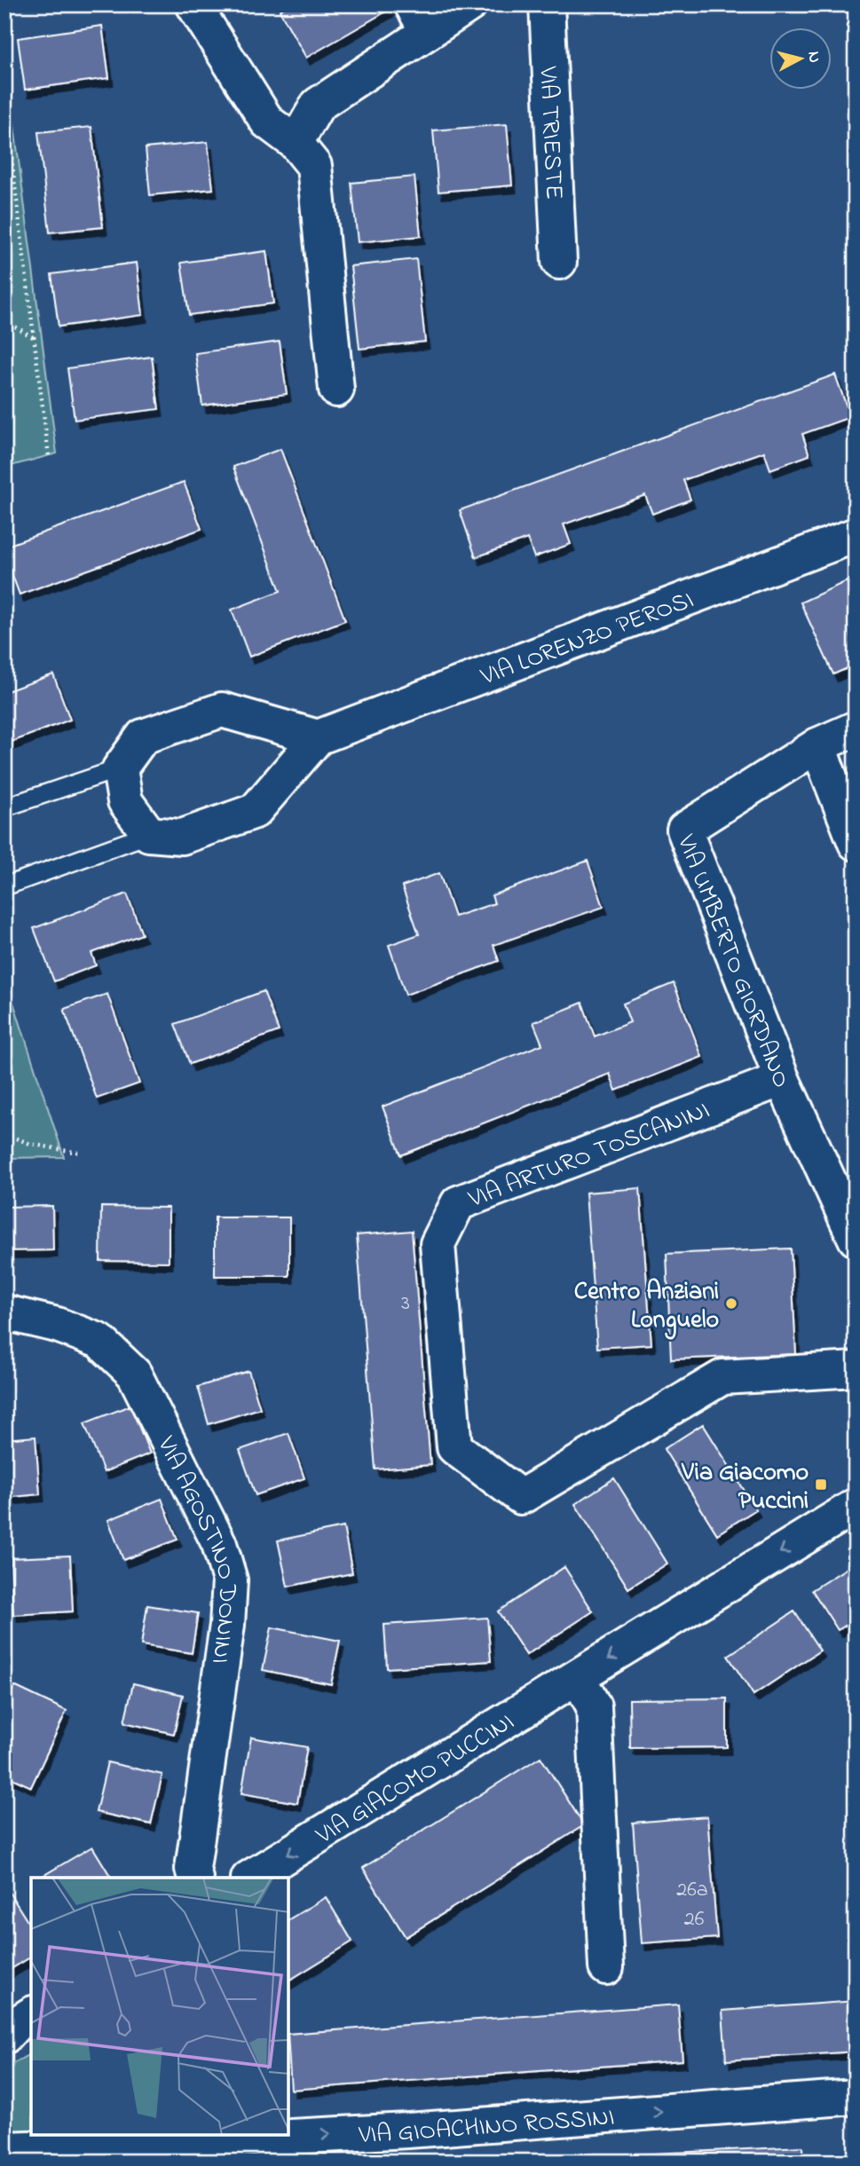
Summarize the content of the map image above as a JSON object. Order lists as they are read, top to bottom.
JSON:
{
  "streets": {
    "street": [
      "VIA TRIESTE",
      "VIA LORENZO PEROSI",
      "VIA UMBERTO GIORDANO",
      "VIA ARTURO TOSCANINI",
      "VIA AGOSTINO DONINI",
      "VIA GIACOMO PUCCINI",
      "VIA GIOACHINO ROSSINI"
    ]
  },
  "crossings": [
    ["VIA UMBERTO GIORDANO", "VIA ARTURO TOSCANINI"]
  ],
  "one_way": ["VIA GIACOMO PUCCINI", "VIA GIOACHINO ROSSINI"],
  "places": {
    "other": ["Centro Anziani Longuelo"],
    "transit": ["Via Giacomo Puccini"]
  },
  "house_numbers": ["3", "26a", "26"],
  "north": "right"
}
